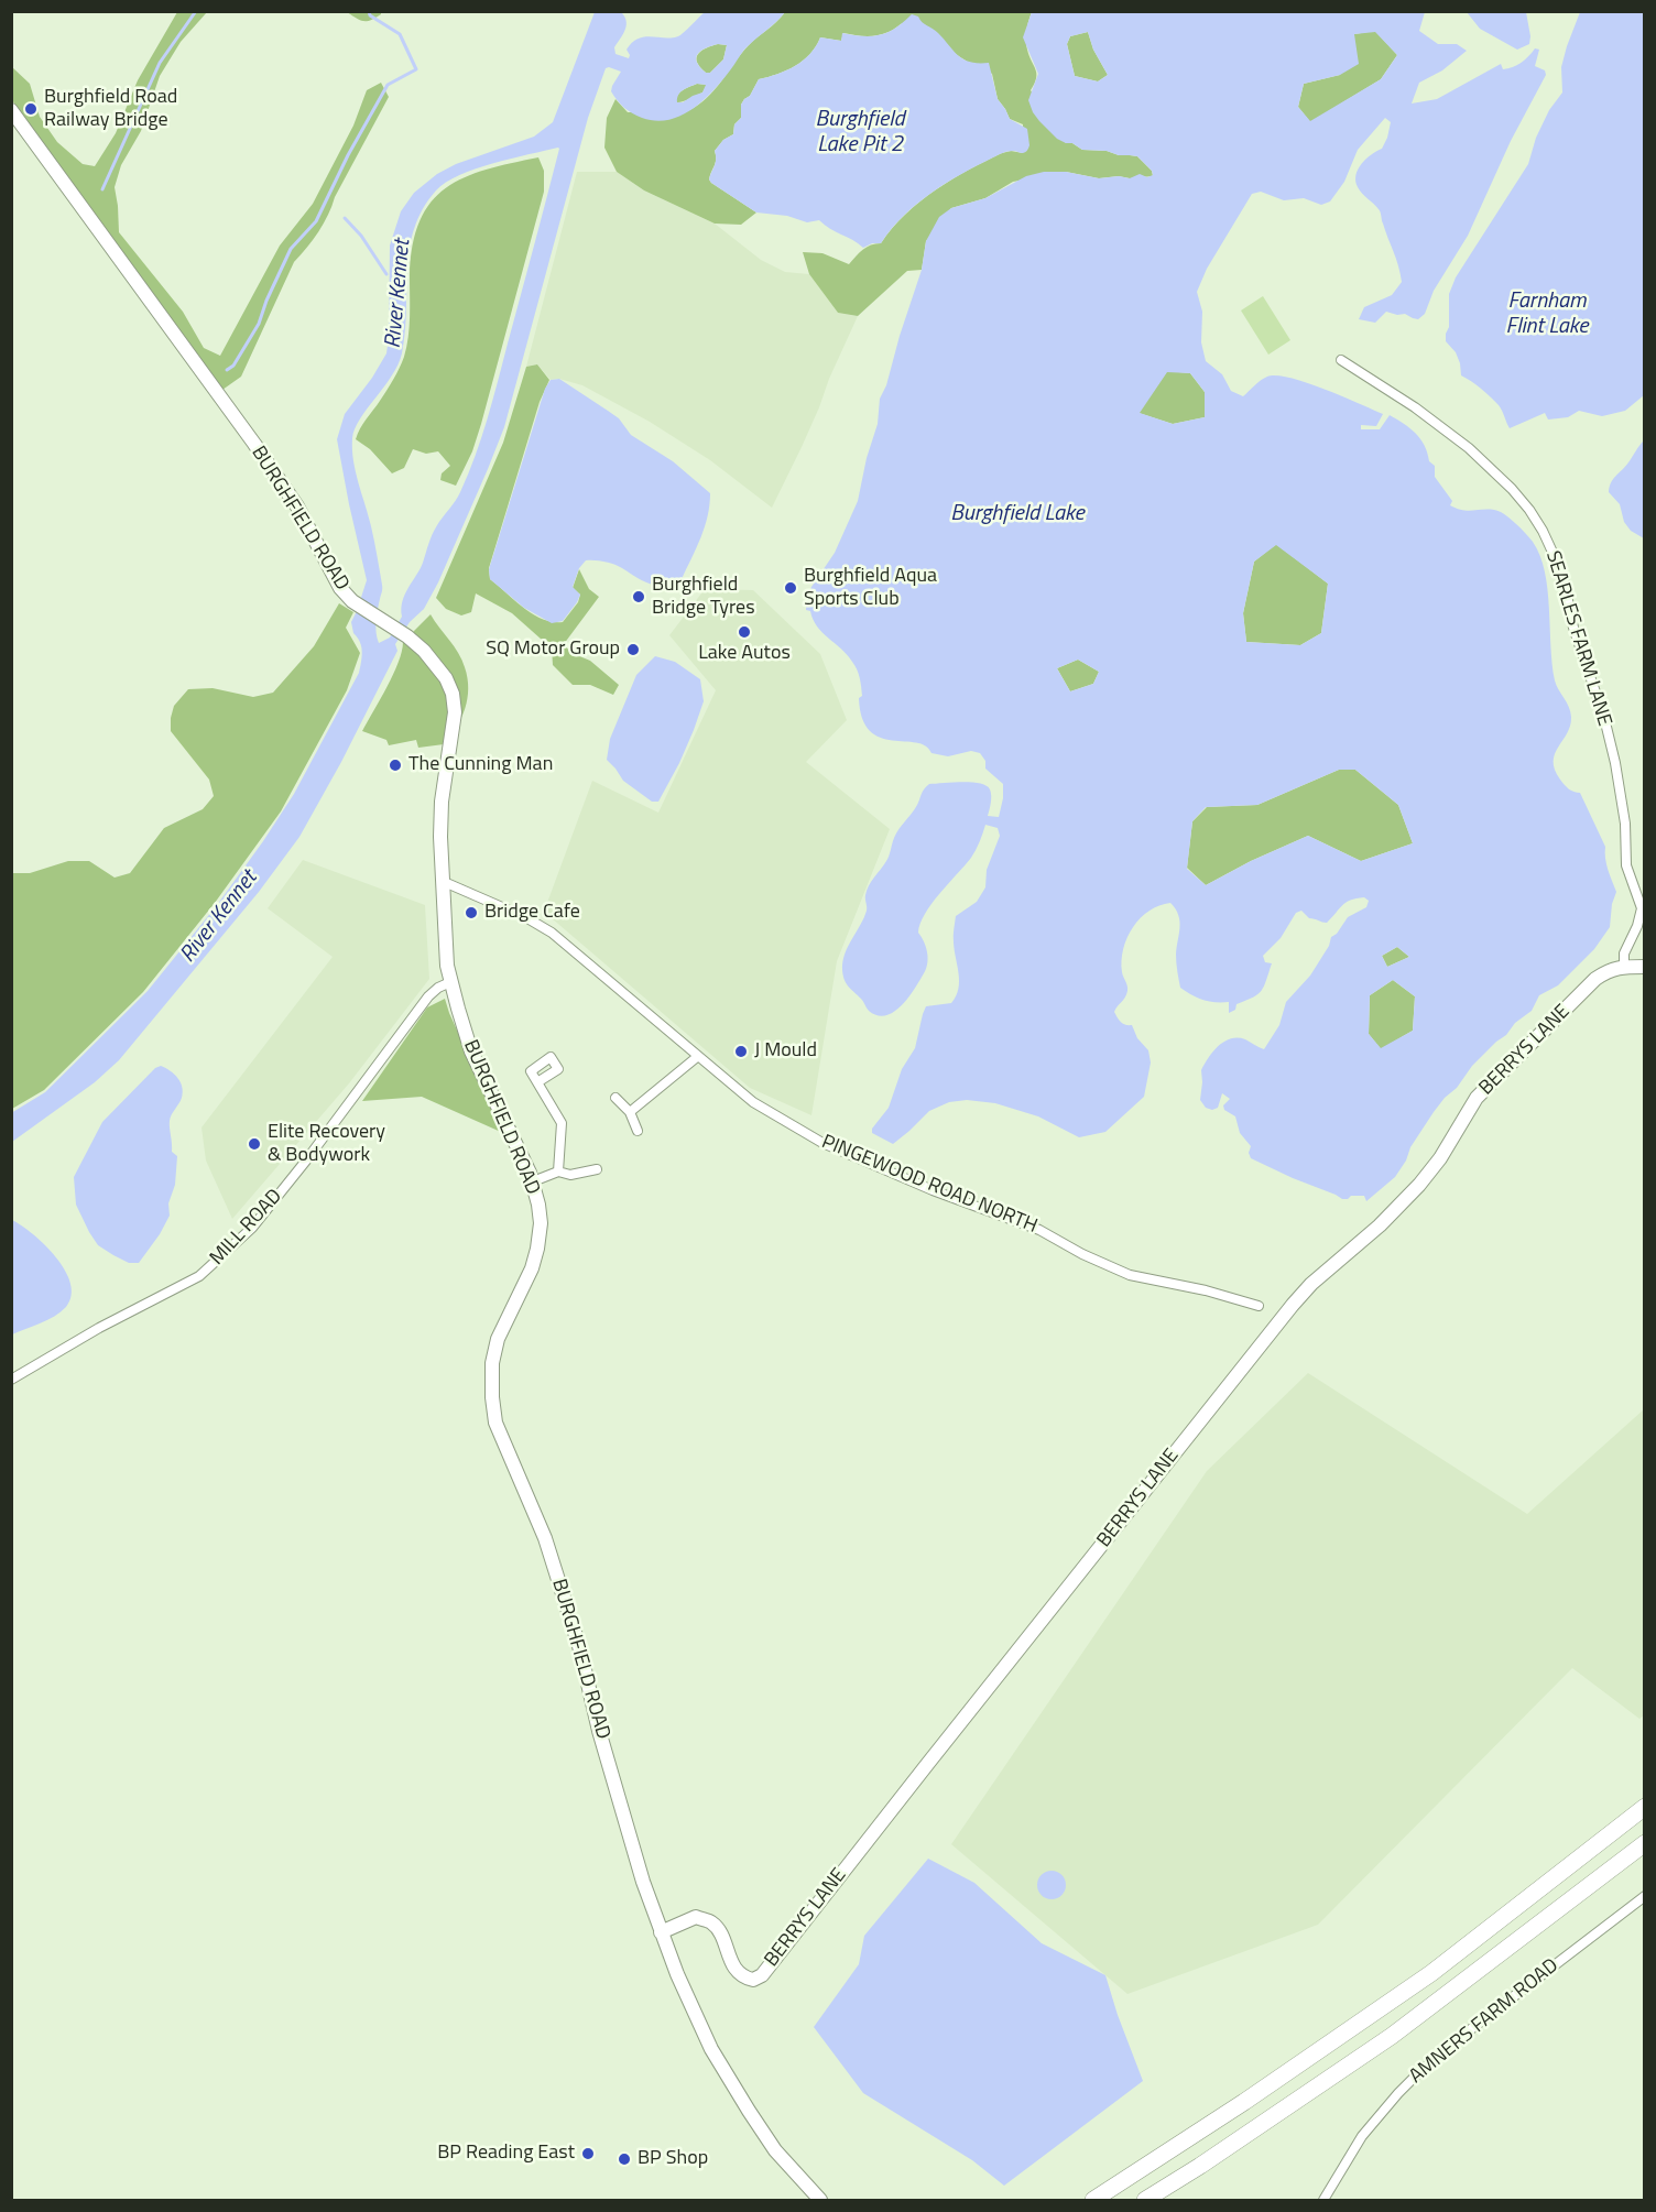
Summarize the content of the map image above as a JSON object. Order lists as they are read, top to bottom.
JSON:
{
  "streets": {
    "street": [
      "BURGHFIELD ROAD",
      "SEARLES FARM LANE",
      "BERRYS LANE",
      "PINGEWOOD ROAD NORTH",
      "MILL ROAD",
      "AMNERS FARM ROAD"
    ]
  },
  "crossings": [
    ["BURGHFIELD ROAD", "BERRYS LANE"],
    ["BURGHFIELD ROAD", "PINGEWOOD ROAD NORTH"],
    ["BURGHFIELD ROAD", "MILL ROAD"],
    ["SEARLES FARM LANE", "BERRYS LANE"]
  ],
  "water": [
    "Burghfield Lake Pit 2",
    "River Kennet",
    "Farnham Flint Lake",
    "Burghfield Lake"
  ],
  "places": [
    "Burghfield Road Railway Bridge",
    "Burghfield Aqua Sports Club",
    "Burghfield Bridge Tyres",
    "Lake Autos",
    "SQ Motor Group",
    "The Cunning Man",
    "Bridge Cafe",
    "J Mould",
    "Elite Recovery & Bodywork",
    "BP Reading East",
    "BP Shop"
  ]
}
